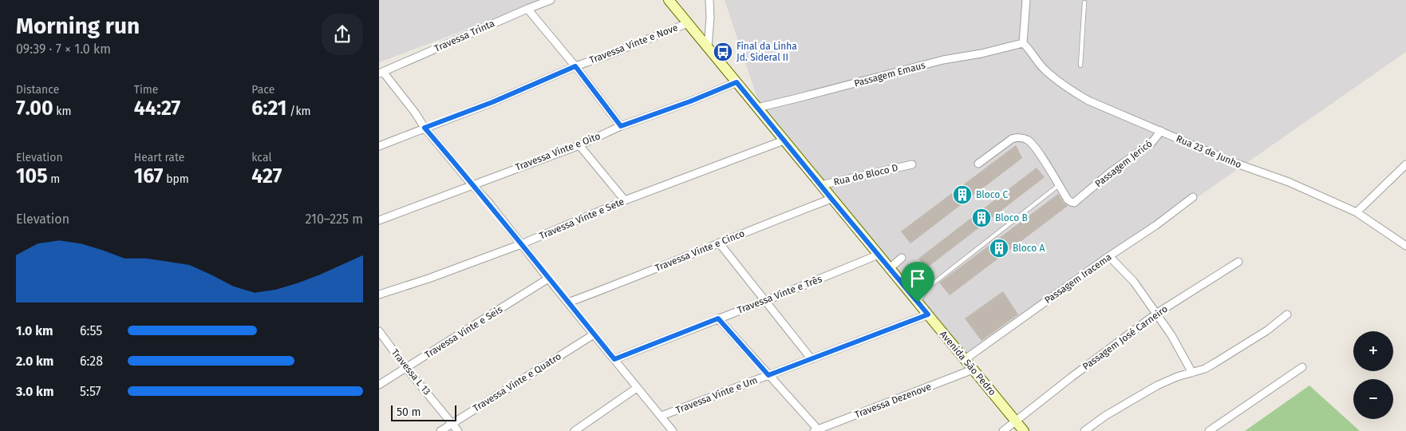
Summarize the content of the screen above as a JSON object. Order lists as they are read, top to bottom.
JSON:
{
  "streets": {
    "main road": ["Avenida São Pedro"],
    "street": [
      "Travessa Trinta",
      "Travessa Vinte e Nove",
      "Passagem Emaus",
      "Travessa Vinte e Oito",
      "Rua 23 de Junho",
      "Passagem Jericó",
      "Rua do Bloco D",
      "Travessa Vinte e Sete",
      "Travessa Vinte e Cinco",
      "Passagem Iracema",
      "Travessa Vinte e Três",
      "Travessa Vinte e Seis",
      "Passagem José Carneiro",
      "Travessa L 13",
      "Travessa Vinte e Quatro",
      "Travessa Vinte e Um",
      "Travessa Dezenove"
    ]
  },
  "crossings": [
    ["Travessa Vinte e Nove", "Avenida São Pedro"],
    ["Passagem Emaus", "Rua 23 de Junho"],
    ["Passagem Emaus", "Avenida São Pedro"],
    ["Travessa Vinte e Oito", "Avenida São Pedro"],
    ["Rua 23 de Junho", "Passagem Jericó"],
    ["Rua do Bloco D", "Avenida São Pedro"],
    ["Travessa Vinte e Sete", "Avenida São Pedro"],
    ["Travessa Vinte e Cinco", "Avenida São Pedro"],
    ["Passagem Iracema", "Avenida São Pedro"],
    ["Travessa Vinte e Três", "Avenida São Pedro"],
    ["Travessa Vinte e Seis", "Travessa L 13"],
    ["Passagem José Carneiro", "Avenida São Pedro"],
    ["Avenida São Pedro", "Travessa Vinte e Um"],
    ["Avenida São Pedro", "Travessa Dezenove"],
    ["Travessa L 13", "Travessa Vinte e Quatro"]
  ],
  "places": {
    "bus stop": ["Final da Linha Jd. Sideral II"],
    "building": ["Bloco C", "Bloco B", "Bloco A"]
  },
  "scale_bar": "50 m",
  "page": {
    "heading": ["Morning run", "09:39 · 7 × 1.0 km"],
    "stats": [
      ["Distance", "7.00 km"],
      ["Time", "44:27"],
      ["Pace", "6:21 /km"],
      ["Elevation", "105 m"],
      ["Heart rate", "167 bpm"],
      ["kcal", "427"]
    ],
    "chart": ["Elevation", "210–225 m"],
    "list": [
      {
        "name": "1.0 km",
        "note": "6:55"
      },
      {
        "name": "2.0 km",
        "note": "6:28"
      },
      {
        "name": "3.0 km",
        "note": "5:57"
      }
    ],
    "map_buttons": ["+", "−"],
    "scale": "50 m"
  }
}
